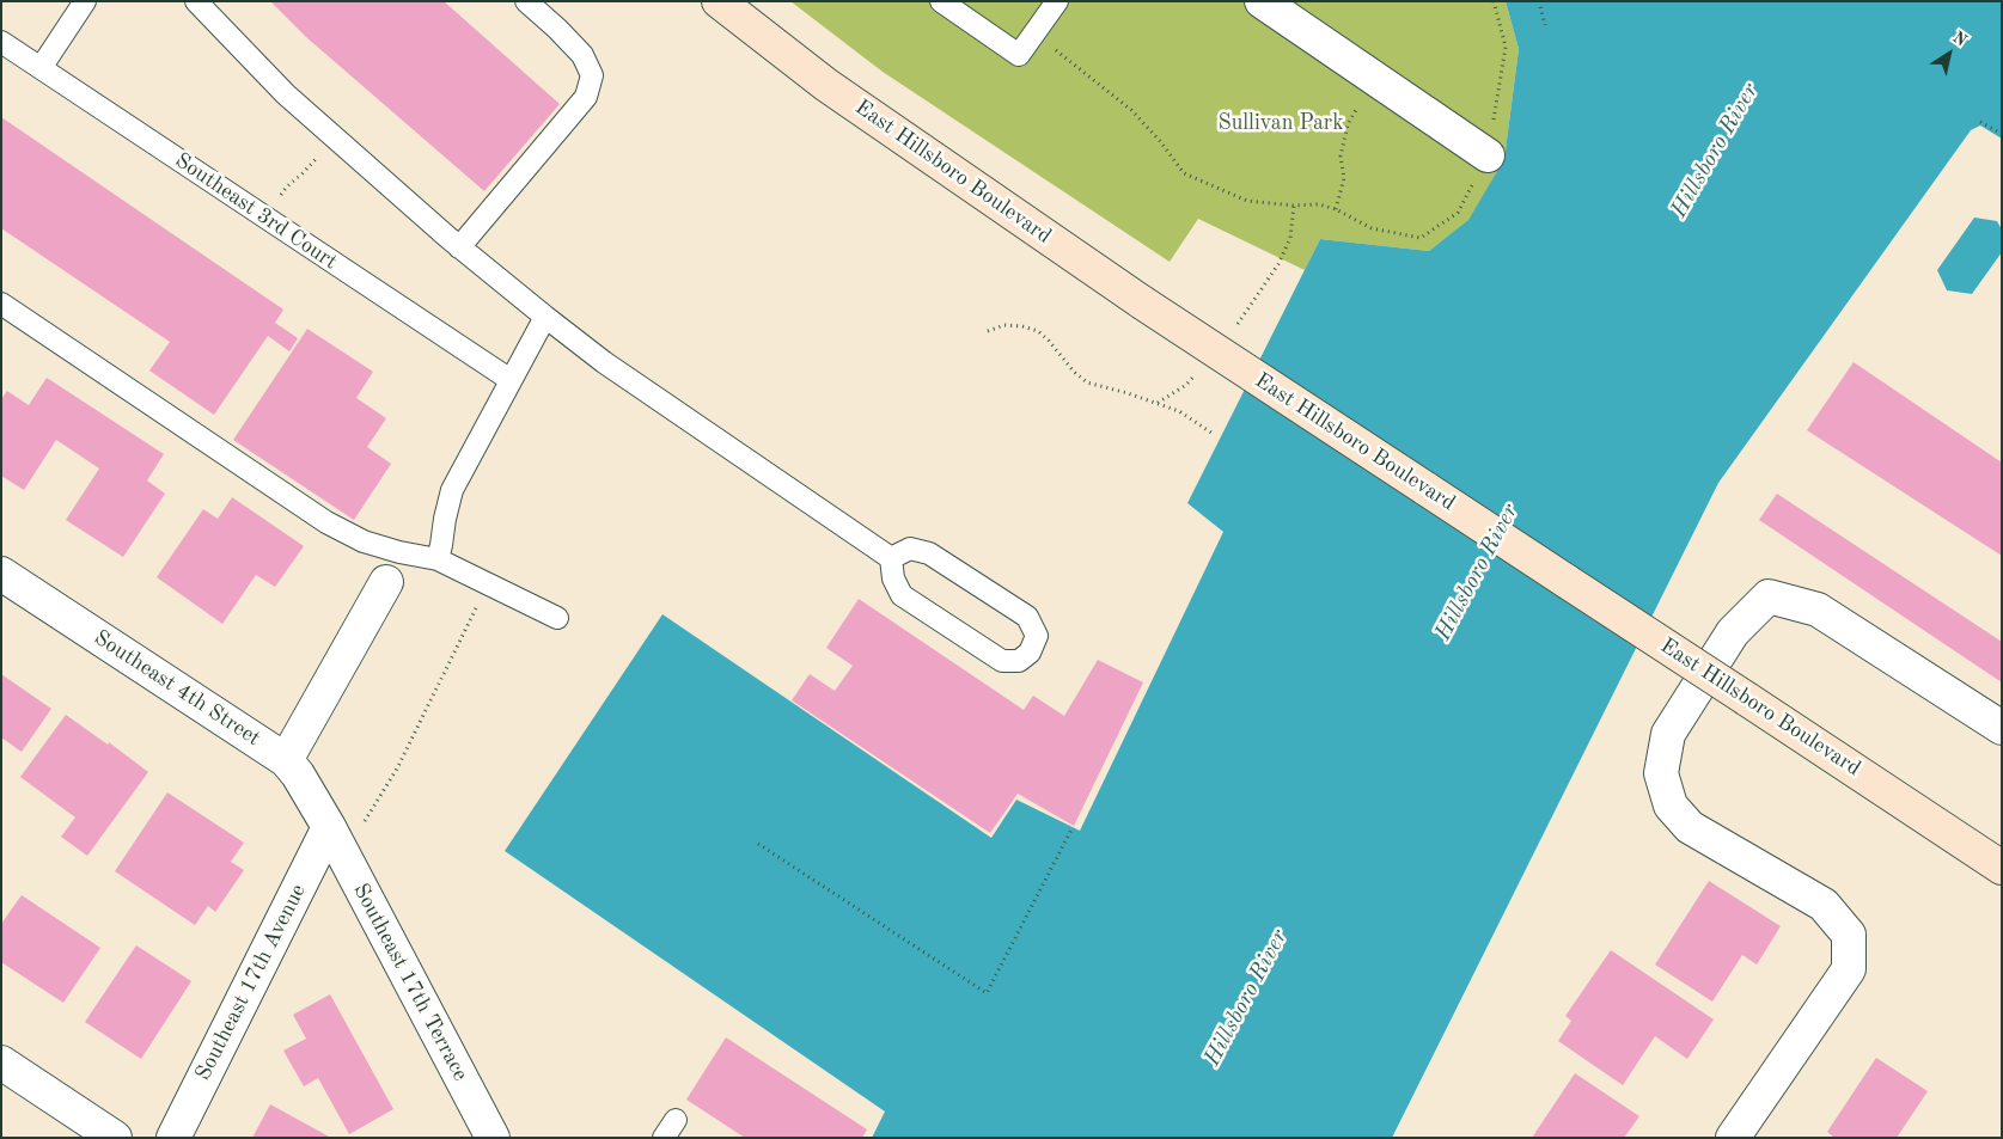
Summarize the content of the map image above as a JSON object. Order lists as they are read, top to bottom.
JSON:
{
  "streets": {
    "main road": ["East Hillsboro Boulevard"],
    "street": ["Southeast 4th Street", "Southeast 17th Avenue", "Southeast 17th Terrace"],
    "lane": ["Southeast 3rd Court"]
  },
  "crossings": [
    ["Southeast 4th Street", "Southeast 17th Avenue"],
    ["Southeast 4th Street", "Southeast 17th Terrace"],
    ["Southeast 17th Avenue", "Southeast 17th Terrace"]
  ],
  "water": ["Hillsboro River"],
  "parks": ["Sullivan Park"],
  "north": "top right"
}
